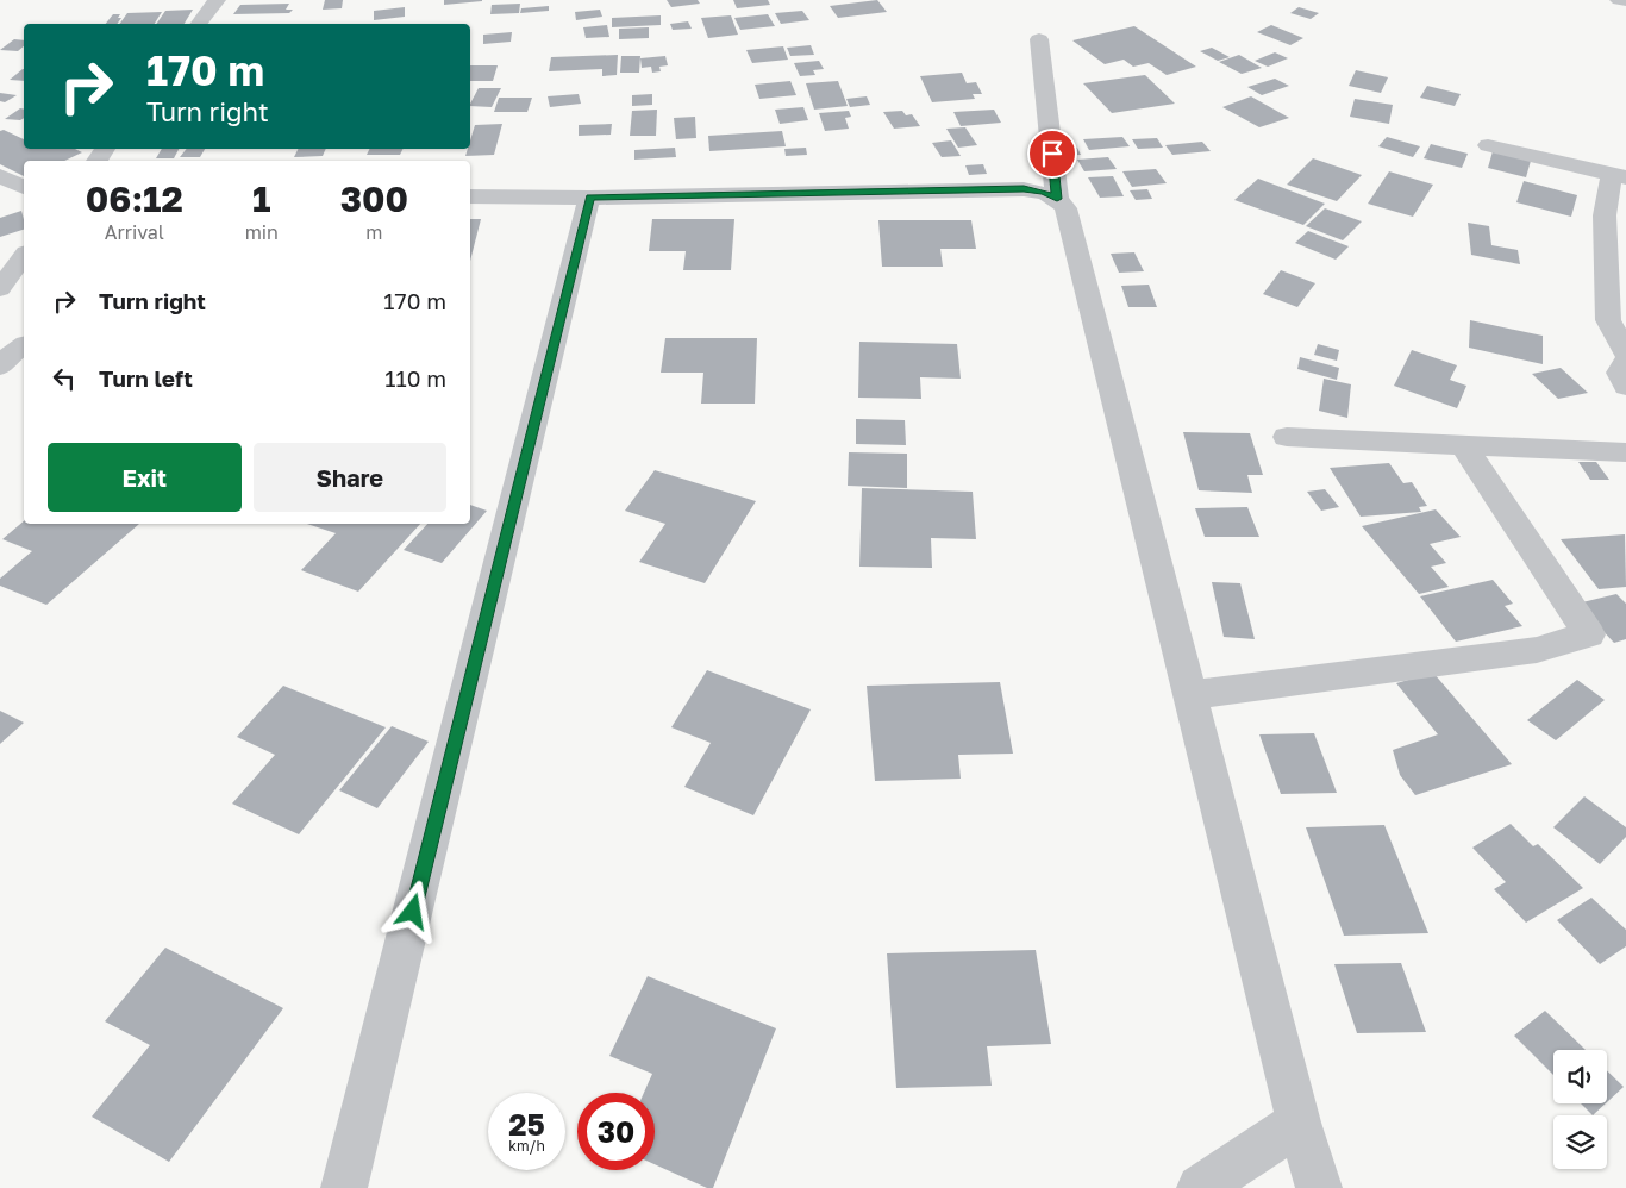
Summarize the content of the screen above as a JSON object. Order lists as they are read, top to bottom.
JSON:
{
  "page": {
    "turn": ["170 m", "Turn right"],
    "eta": [
      "06:12",
      "Arrival",
      "1",
      "min",
      "300",
      "m"
    ],
    "list": [
      {
        "name": "Turn right",
        "value": "170 m"
      },
      {
        "name": "Turn left",
        "value": "110 m"
      }
    ],
    "buttons": ["Exit", "Share"],
    "speed": "25 km/h",
    "limit": "30"
  }
}
